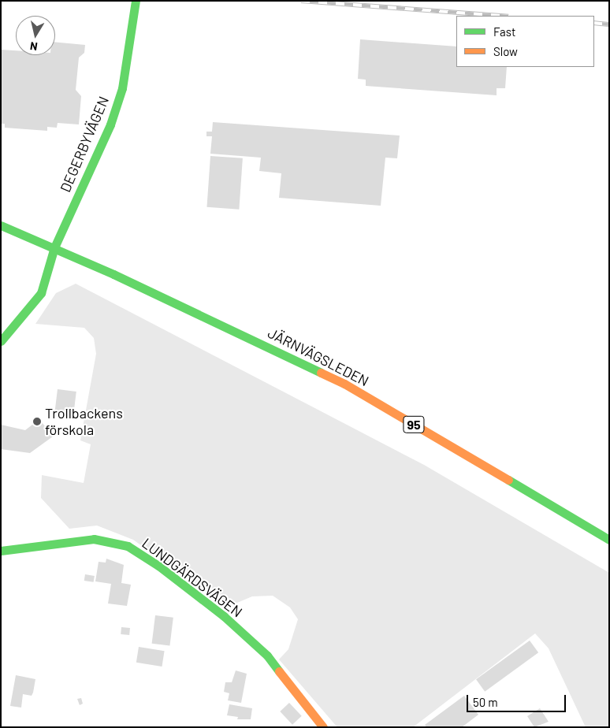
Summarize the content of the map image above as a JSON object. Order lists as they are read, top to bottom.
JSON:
{
  "streets": {
    "street": [
      "DEGERBYVÄGEN",
      "JÄRNVÄGSLEDEN",
      "95",
      "LUNDGÄRDSVÄGEN"
    ]
  },
  "crossings": [
    ["DEGERBYVÄGEN", "JÄRNVÄGSLEDEN"]
  ],
  "places": ["Trollbackens förskola"],
  "legend": ["Fast", "Slow"],
  "scale_bar": "50 m",
  "north": "bottom"
}
